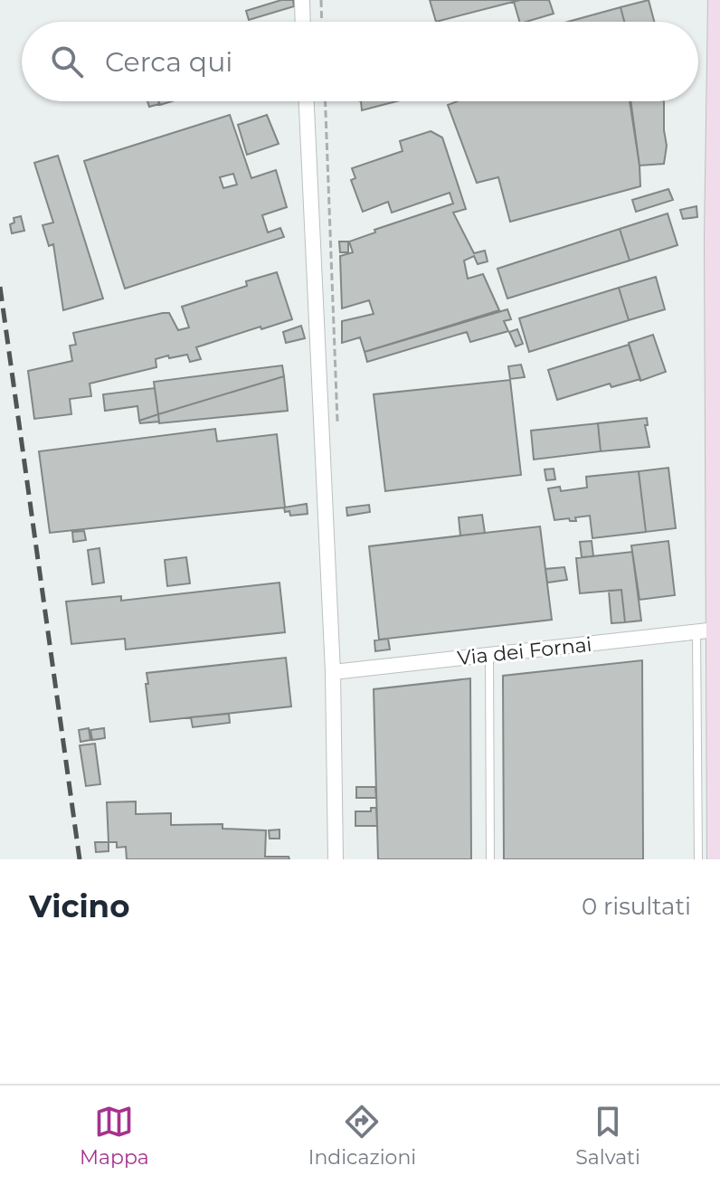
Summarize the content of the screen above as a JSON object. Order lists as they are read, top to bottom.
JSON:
{
  "streets": {
    "street": ["Via dei Fornai"]
  },
  "page": {
    "search": "Cerca qui",
    "heading": ["Vicino", "0 risultati"],
    "nav": ["Mappa", "Indicazioni", "Salvati"]
  }
}
